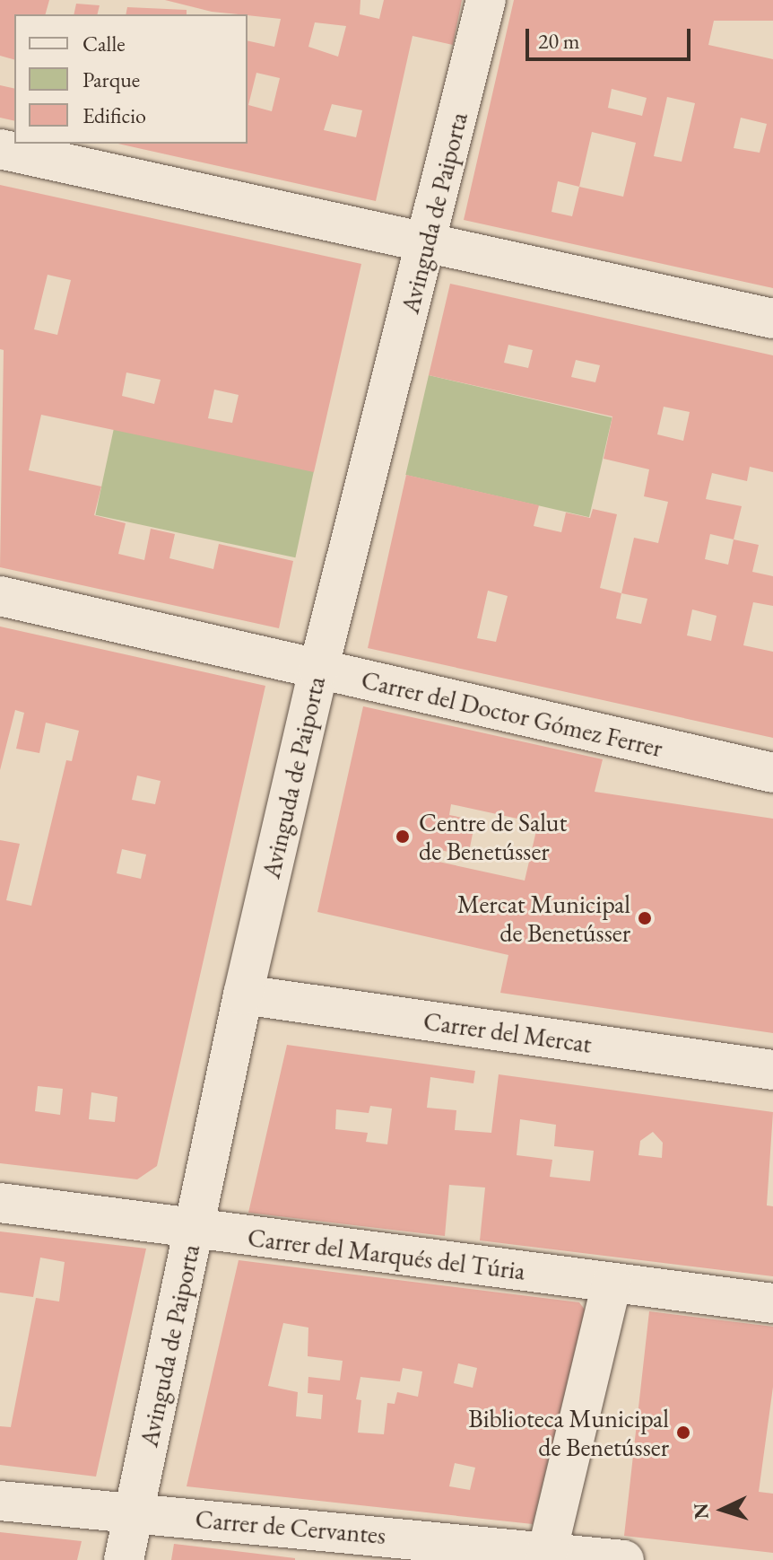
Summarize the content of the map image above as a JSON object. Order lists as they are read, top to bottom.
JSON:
{
  "streets": {
    "street": [
      "Avinguda de Paiporta",
      "Carrer del Doctor Gómez Ferrer",
      "Carrer del Mercat",
      "Carrer del Marqués del Túria",
      "Carrer de Cervantes"
    ]
  },
  "crossings": [
    ["Avinguda de Paiporta", "Carrer del Doctor Gómez Ferrer"],
    ["Avinguda de Paiporta", "Carrer del Mercat"],
    ["Avinguda de Paiporta", "Carrer del Marqués del Túria"],
    ["Avinguda de Paiporta", "Carrer de Cervantes"]
  ],
  "places": ["Centre de Salut de Benetússer", "Mercat Municipal de Benetússer", "Biblioteca Municipal de Benetússer"],
  "legend": ["Calle", "Parque", "Edificio"],
  "scale_bar": "20 m",
  "north": "left"
}
